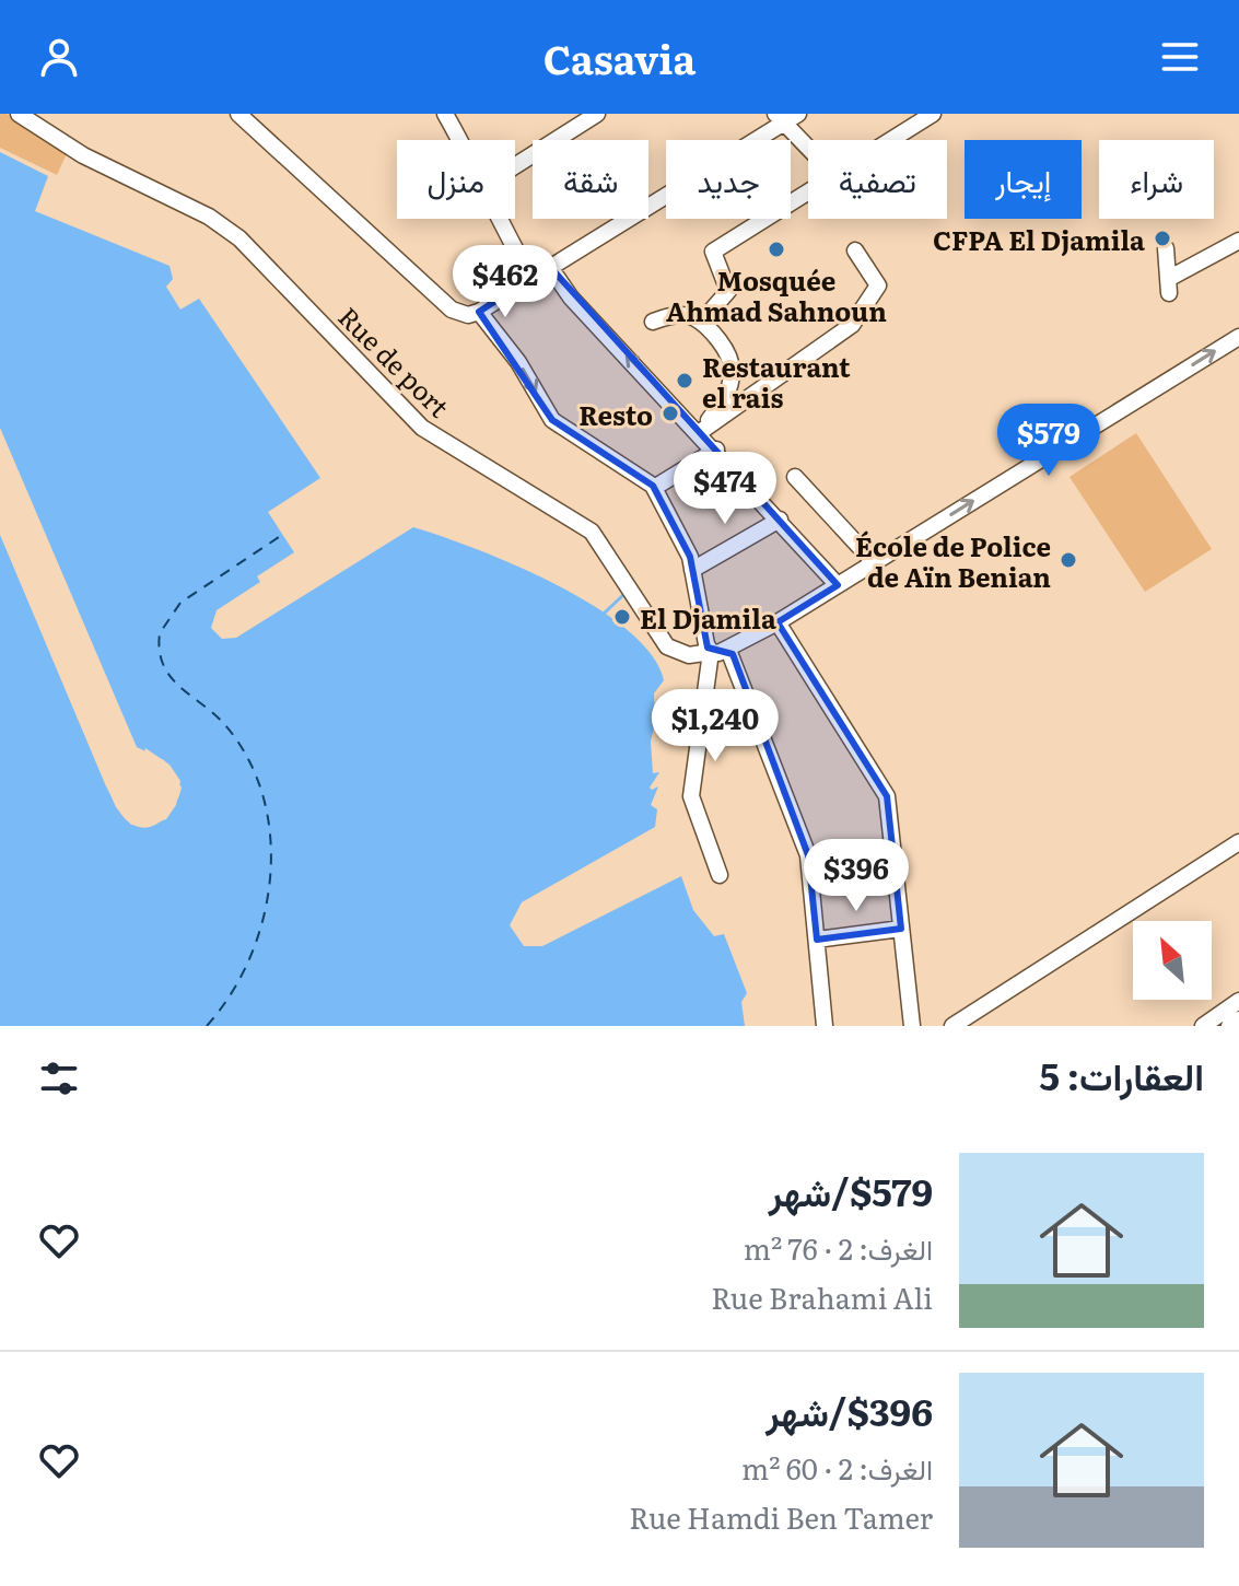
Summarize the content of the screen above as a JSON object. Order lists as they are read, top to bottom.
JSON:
{
  "streets": {
    "street": ["Rue de port"]
  },
  "places": [
    "CFPA El Djamila",
    "Mosquée Ahmad Sahnoun",
    "Restaurant el rais",
    "Resto",
    "École de Police de Aïn Benian",
    "El Djamila"
  ],
  "north": "top left",
  "page": {
    "header": "Casavia",
    "chip": [
      "شراء",
      "إيجار",
      "تصفية",
      "جديد",
      "شقة",
      "منزل"
    ],
    "price": [
      "$462",
      "$579",
      "$474",
      "$1,240",
      "$396"
    ],
    "heading": "العقارات: 5",
    "list": [
      {
        "name": "$579/شهر",
        "note": "الغرف: 2 · 76 m² · Rue Brahami Ali"
      },
      {
        "name": "$396/شهر",
        "note": "الغرف: 2 · 60 m² · Rue Hamdi Ben Tamer"
      }
    ]
  }
}
